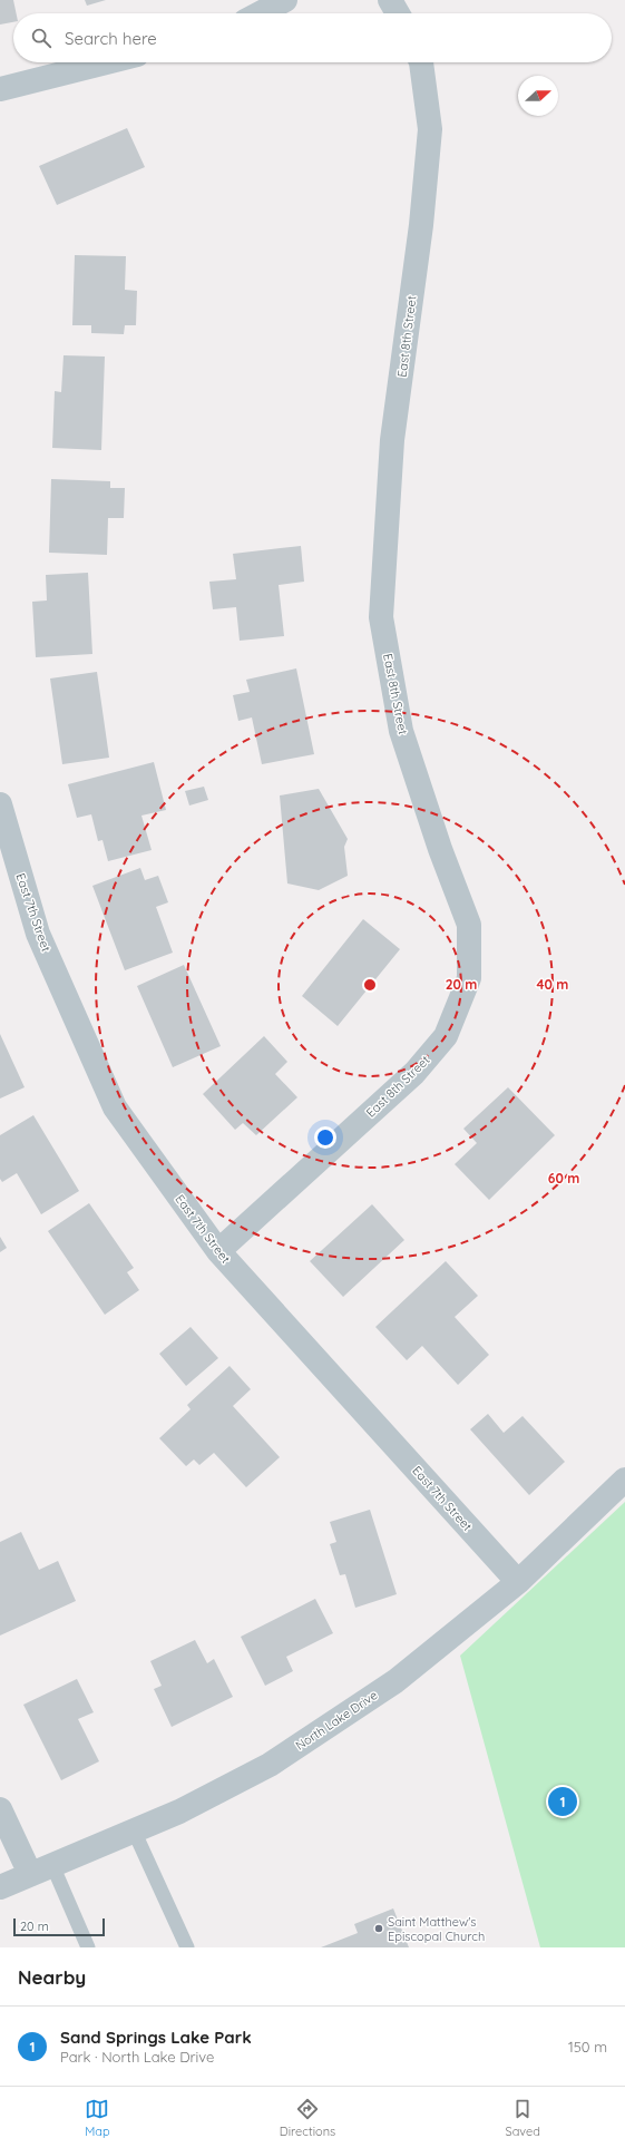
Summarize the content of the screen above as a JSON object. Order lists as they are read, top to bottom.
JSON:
{
  "streets": {
    "street": ["East 8th Street", "East 7th Street", "North Lake Drive"]
  },
  "crossings": [
    ["East 8th Street", "East 7th Street"],
    ["East 7th Street", "North Lake Drive"]
  ],
  "places": ["Saint Matthew's Episcopal Church"],
  "scale_bar": "20 m",
  "north": "right",
  "page": {
    "search": "Search here",
    "pins": "1",
    "scale": "20 m",
    "heading": "Nearby",
    "list": [
      {
        "mark": "1",
        "name": "Sand Springs Lake Park",
        "note": "Park · North Lake Drive",
        "value": "150 m"
      }
    ],
    "nav": ["Map", "Directions", "Saved"]
  },
  "rings": ["20 m", "40 m", "60 m"]
}
